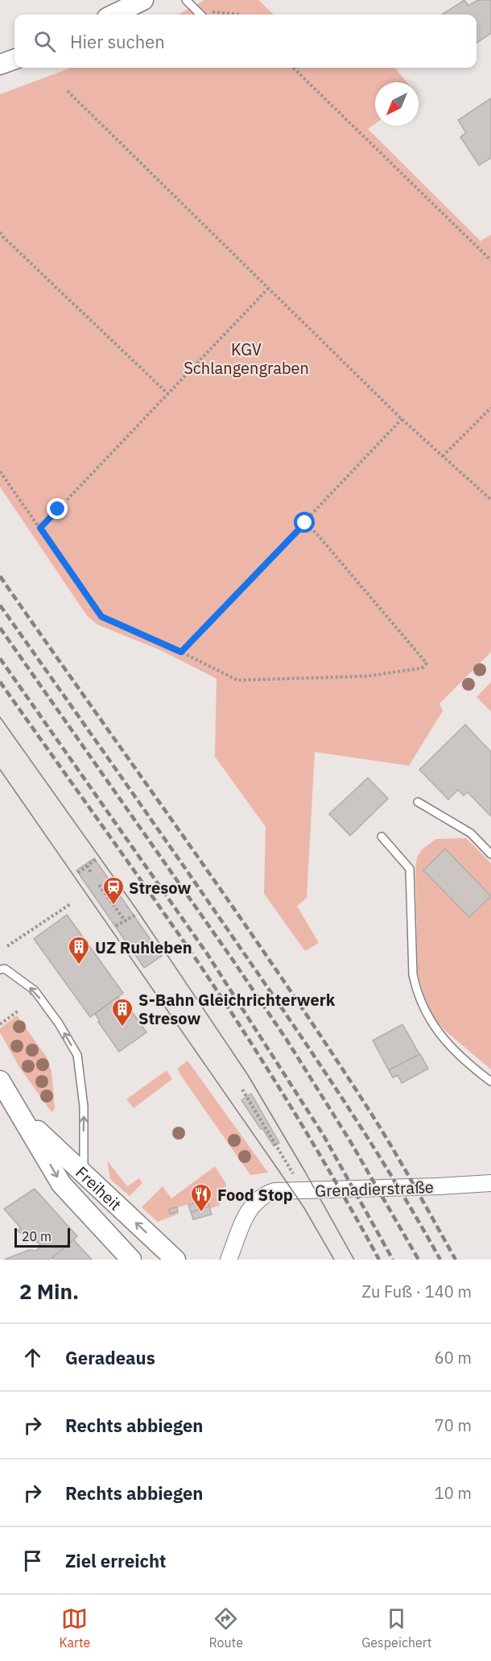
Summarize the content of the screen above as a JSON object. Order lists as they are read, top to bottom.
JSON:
{
  "streets": {
    "street": ["Freiheit", "Grenadierstraße"]
  },
  "parks": ["KGV Schlangengraben"],
  "places": {
    "station": ["Stresow"],
    "building": ["UZ Ruhleben", "S-Bahn Gleichrichterwerk Stresow"],
    "restaurant": ["Food Stop"]
  },
  "scale_bar": "20 m",
  "north": "bottom left",
  "page": {
    "search": "Hier suchen",
    "scale": "20 m",
    "heading": ["2 Min.", "Zu Fuß · 140 m"],
    "list": [
      ["Geradeaus", "60 m"],
      ["Rechts abbiegen", "70 m"],
      ["Rechts abbiegen", "10 m"],
      "Ziel erreicht"
    ],
    "nav": ["Karte", "Route", "Gespeichert"]
  }
}
